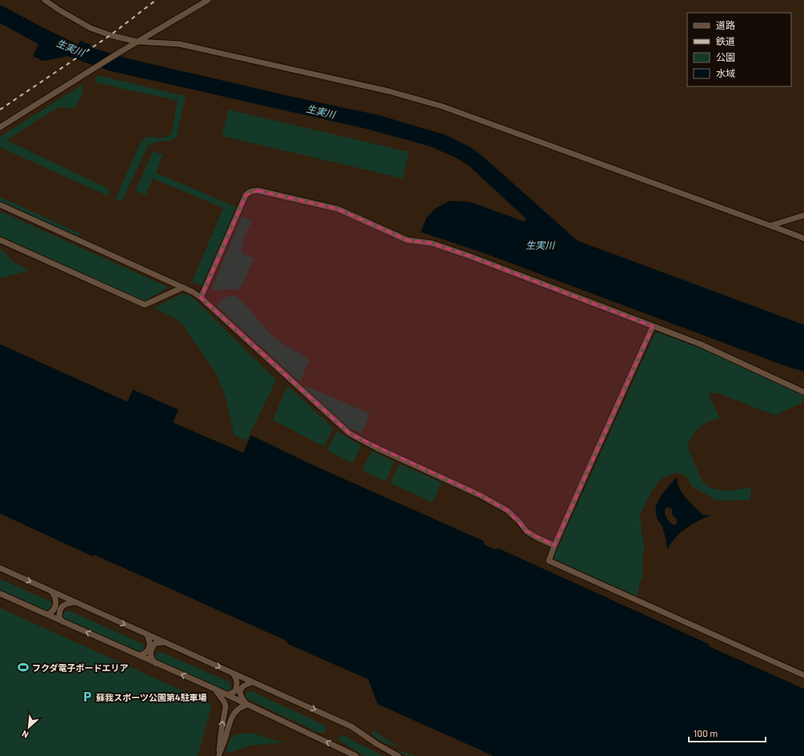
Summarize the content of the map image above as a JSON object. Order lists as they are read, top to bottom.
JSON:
{
  "water": ["生実川"],
  "places": {
    "sports": ["フクダ電子ボードエリア"],
    "parking": ["蘇我スポーツ公園第4駐車場"]
  },
  "legend": [
    "道路",
    "鉄道",
    "公園",
    "水域"
  ],
  "scale_bar": "100 m",
  "north": "bottom left"
}
